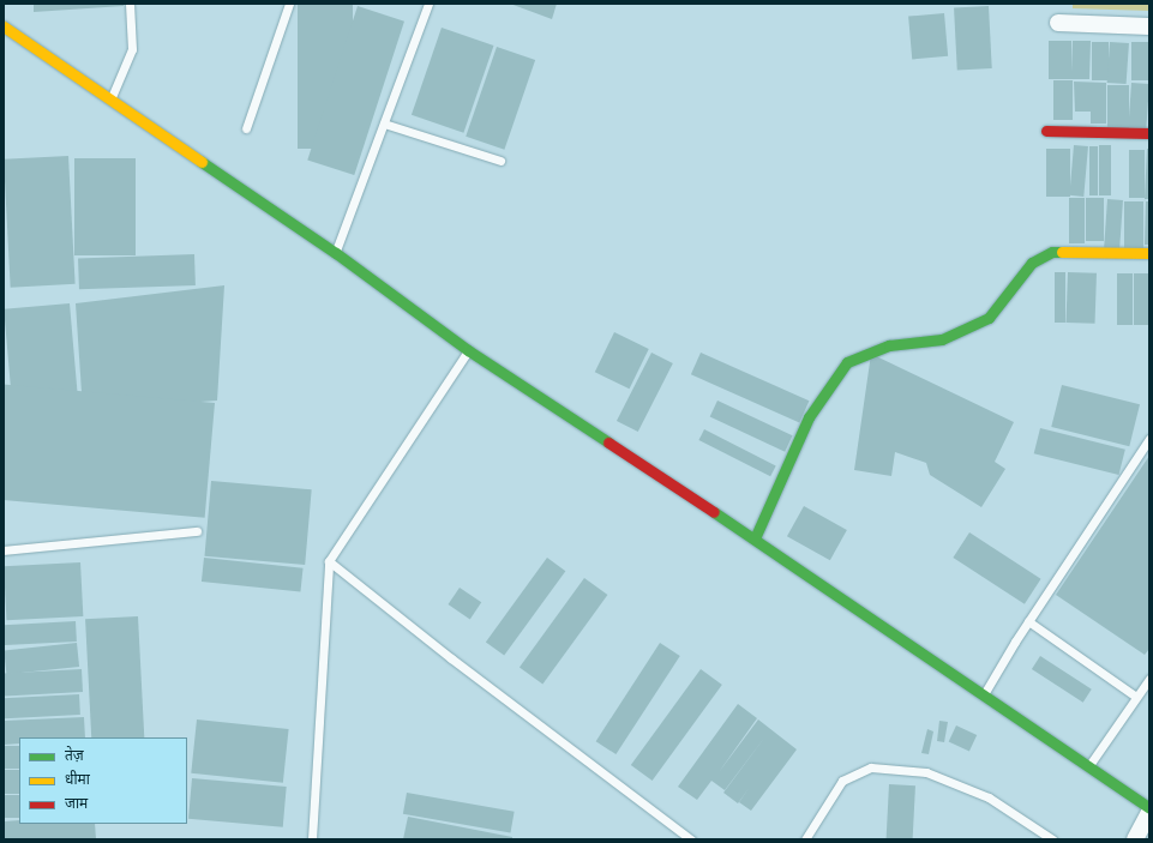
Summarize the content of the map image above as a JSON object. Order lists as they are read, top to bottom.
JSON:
{
  "legend": ["तेज़", "धीमा", "जाम"]
}
